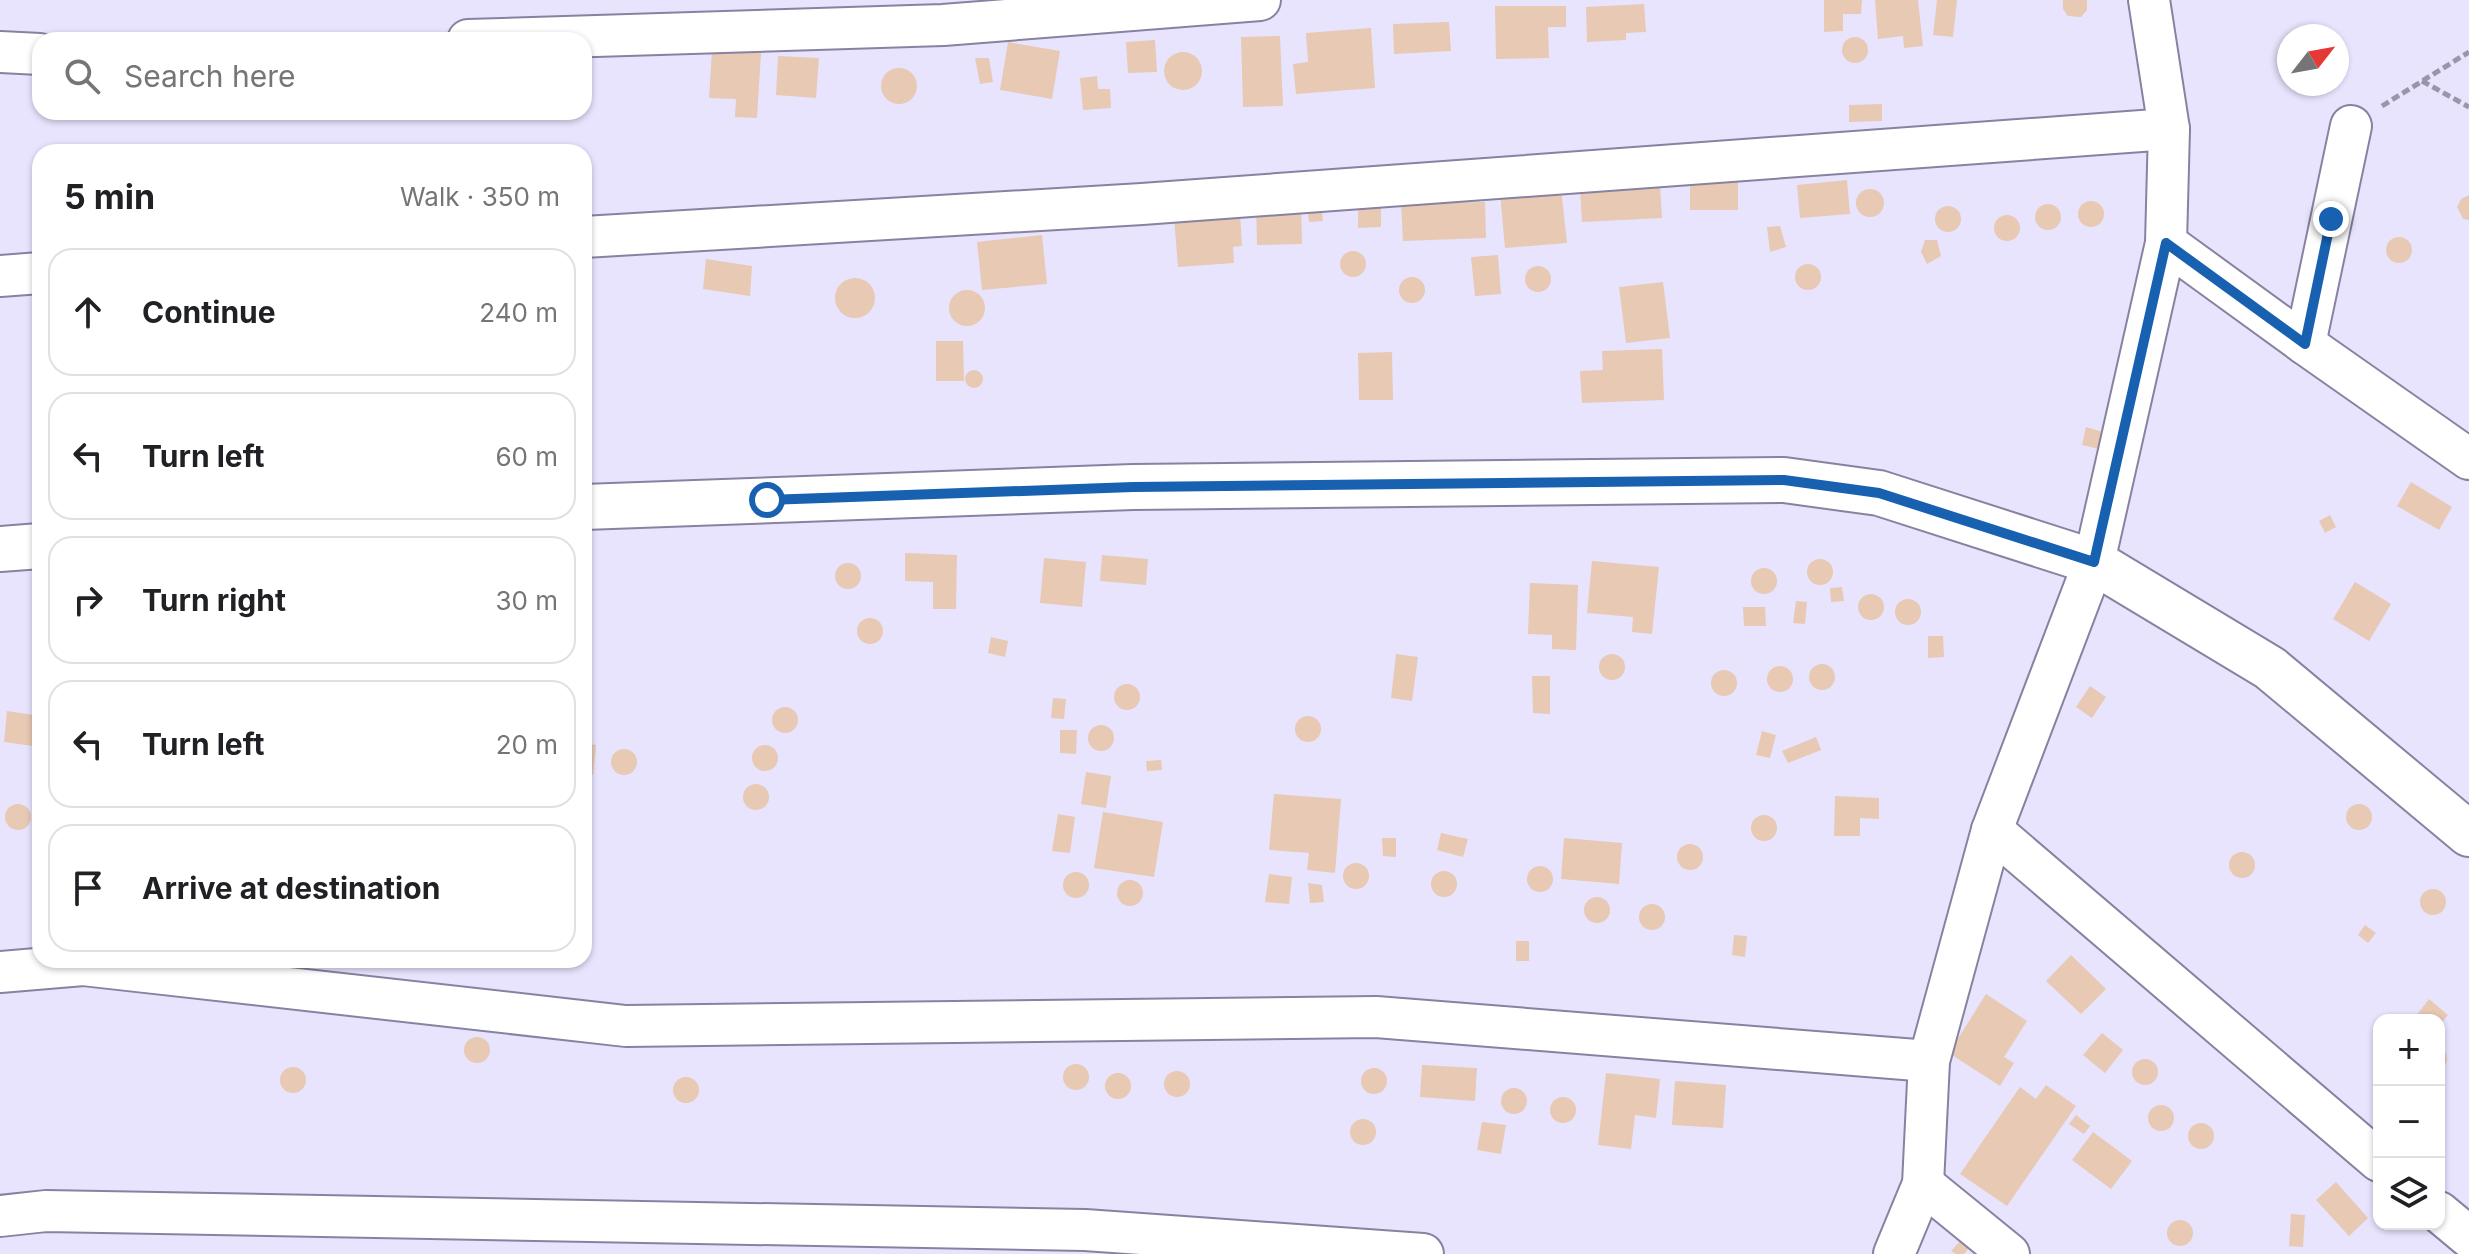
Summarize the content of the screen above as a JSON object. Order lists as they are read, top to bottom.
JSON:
{
  "north": "top right",
  "page": {
    "search": "Search here",
    "heading": ["5 min", "Walk · 350 m"],
    "list": [
      ["Continue", "240 m"],
      ["Turn left", "60 m"],
      ["Turn right", "30 m"],
      ["Turn left", "20 m"],
      "Arrive at destination"
    ],
    "map_buttons": ["+", "−"]
  }
}
